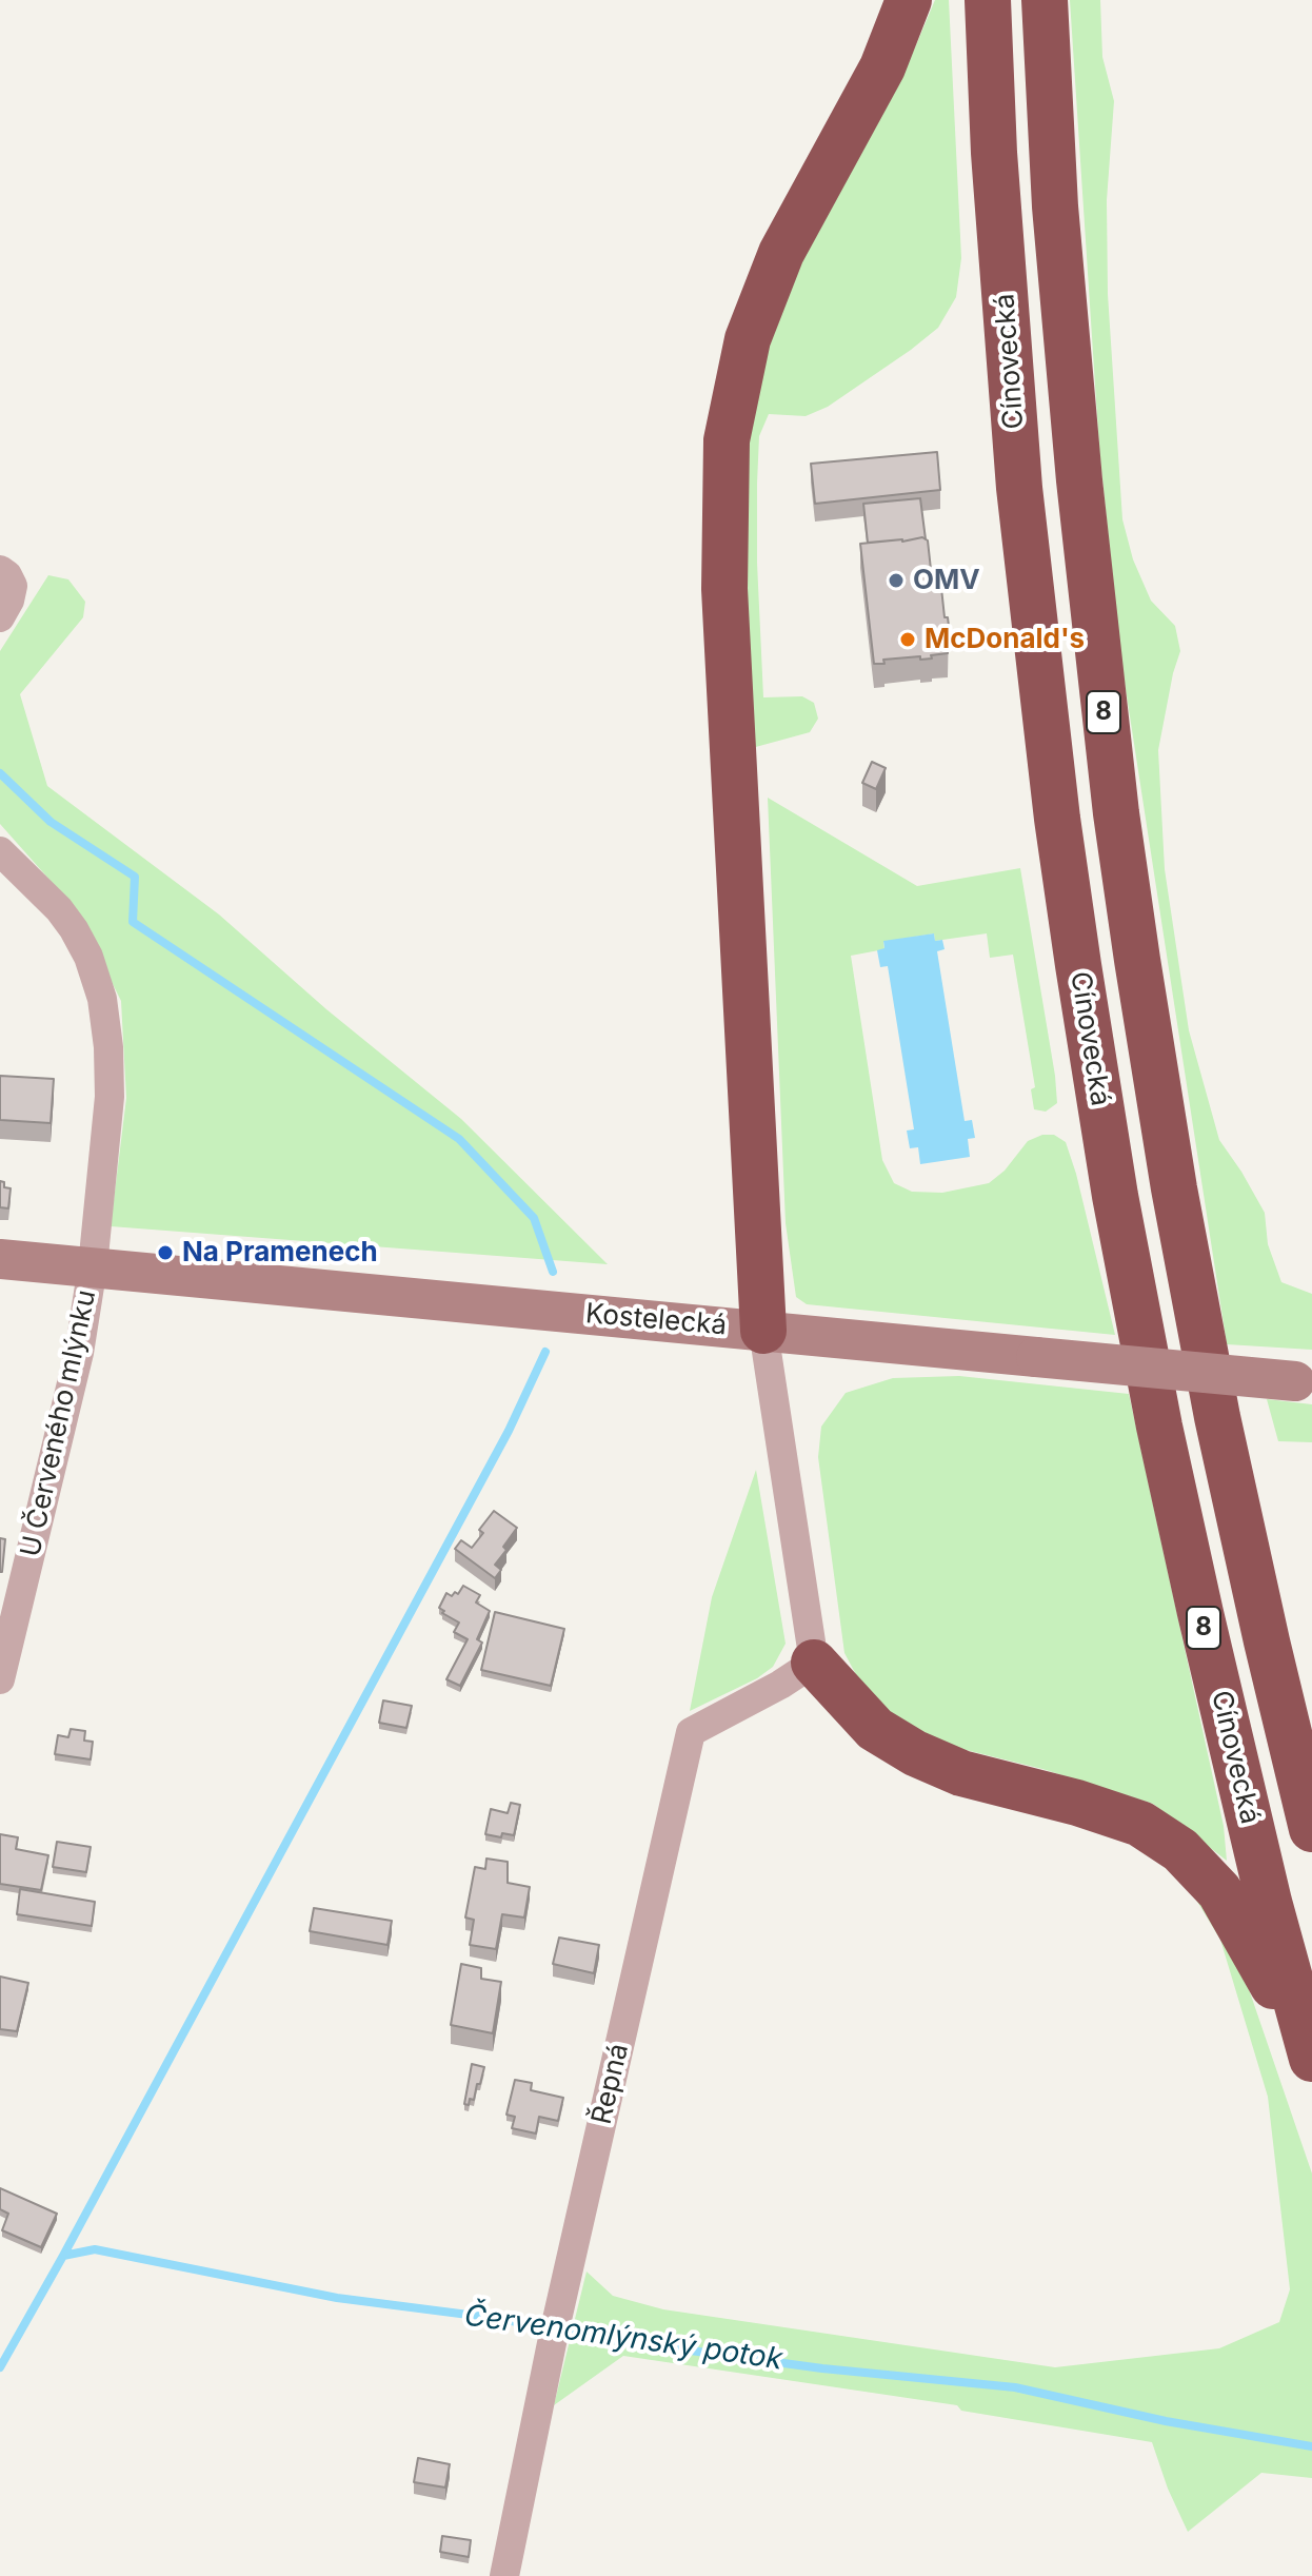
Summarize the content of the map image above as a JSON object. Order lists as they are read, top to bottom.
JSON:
{
  "streets": {
    "highway": ["Cínovecká", "8"],
    "main road": ["Kostelecká"],
    "street": ["U Červeného mlýnku", "Řepná"]
  },
  "crossings": [
    ["Kostelecká", "U Červeného mlýnku"]
  ],
  "water": ["Červenomlýnský potok"],
  "places": ["OMV", "McDonald's", "Na Pramenech"]
}
